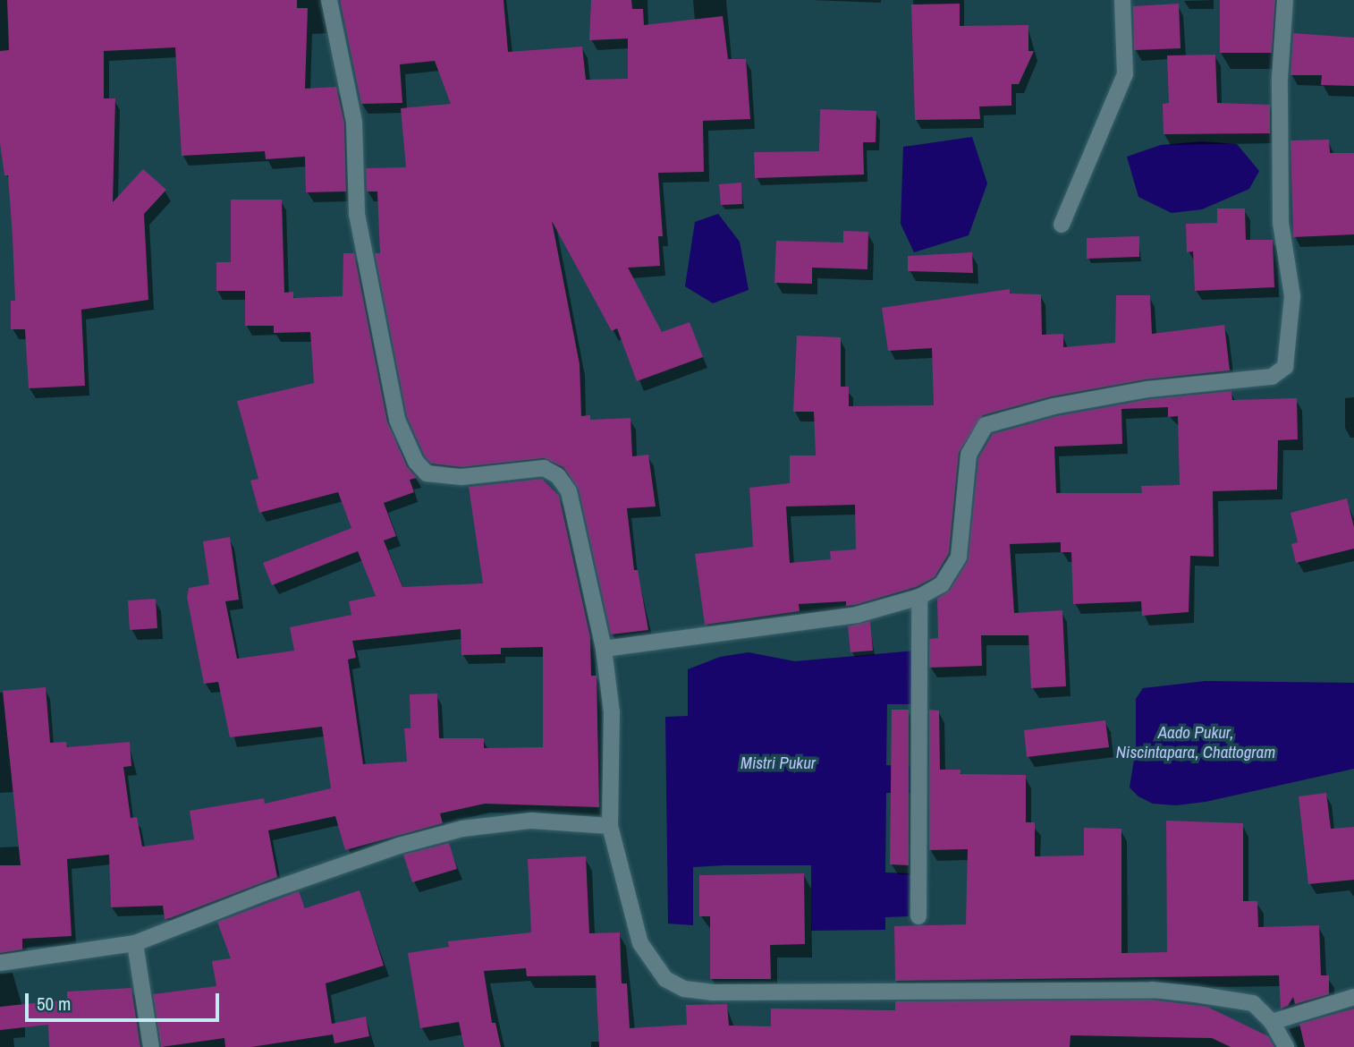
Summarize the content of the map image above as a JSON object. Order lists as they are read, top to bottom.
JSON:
{
  "water": ["Aado Pukur, Niscintapara, Chattogram", "Mistri Pukur"],
  "scale_bar": "50 m"
}
